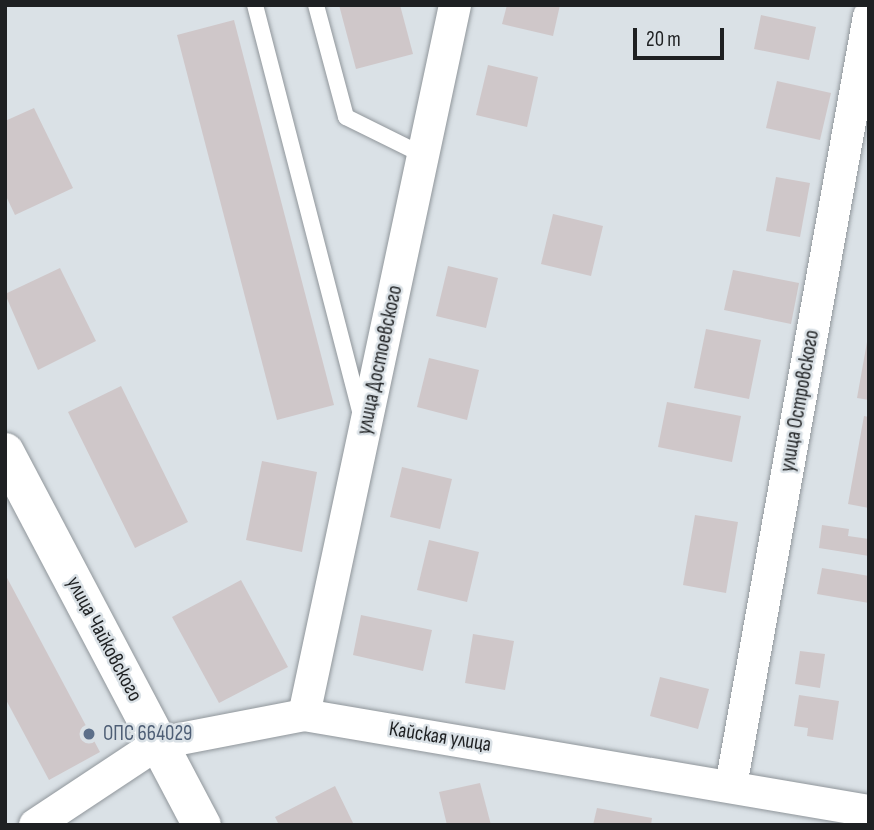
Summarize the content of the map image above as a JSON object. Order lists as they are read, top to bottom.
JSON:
{
  "streets": {
    "street": [
      "улица Достоевского",
      "улица Островского",
      "улица Чайковского",
      "Кайская улица"
    ]
  },
  "crossings": [
    ["улица Достоевского", "Кайская улица"],
    ["улица Островского", "Кайская улица"],
    ["улица Чайковского", "Кайская улица"]
  ],
  "places": ["ОПС 664029"],
  "scale_bar": "20 m"
}
